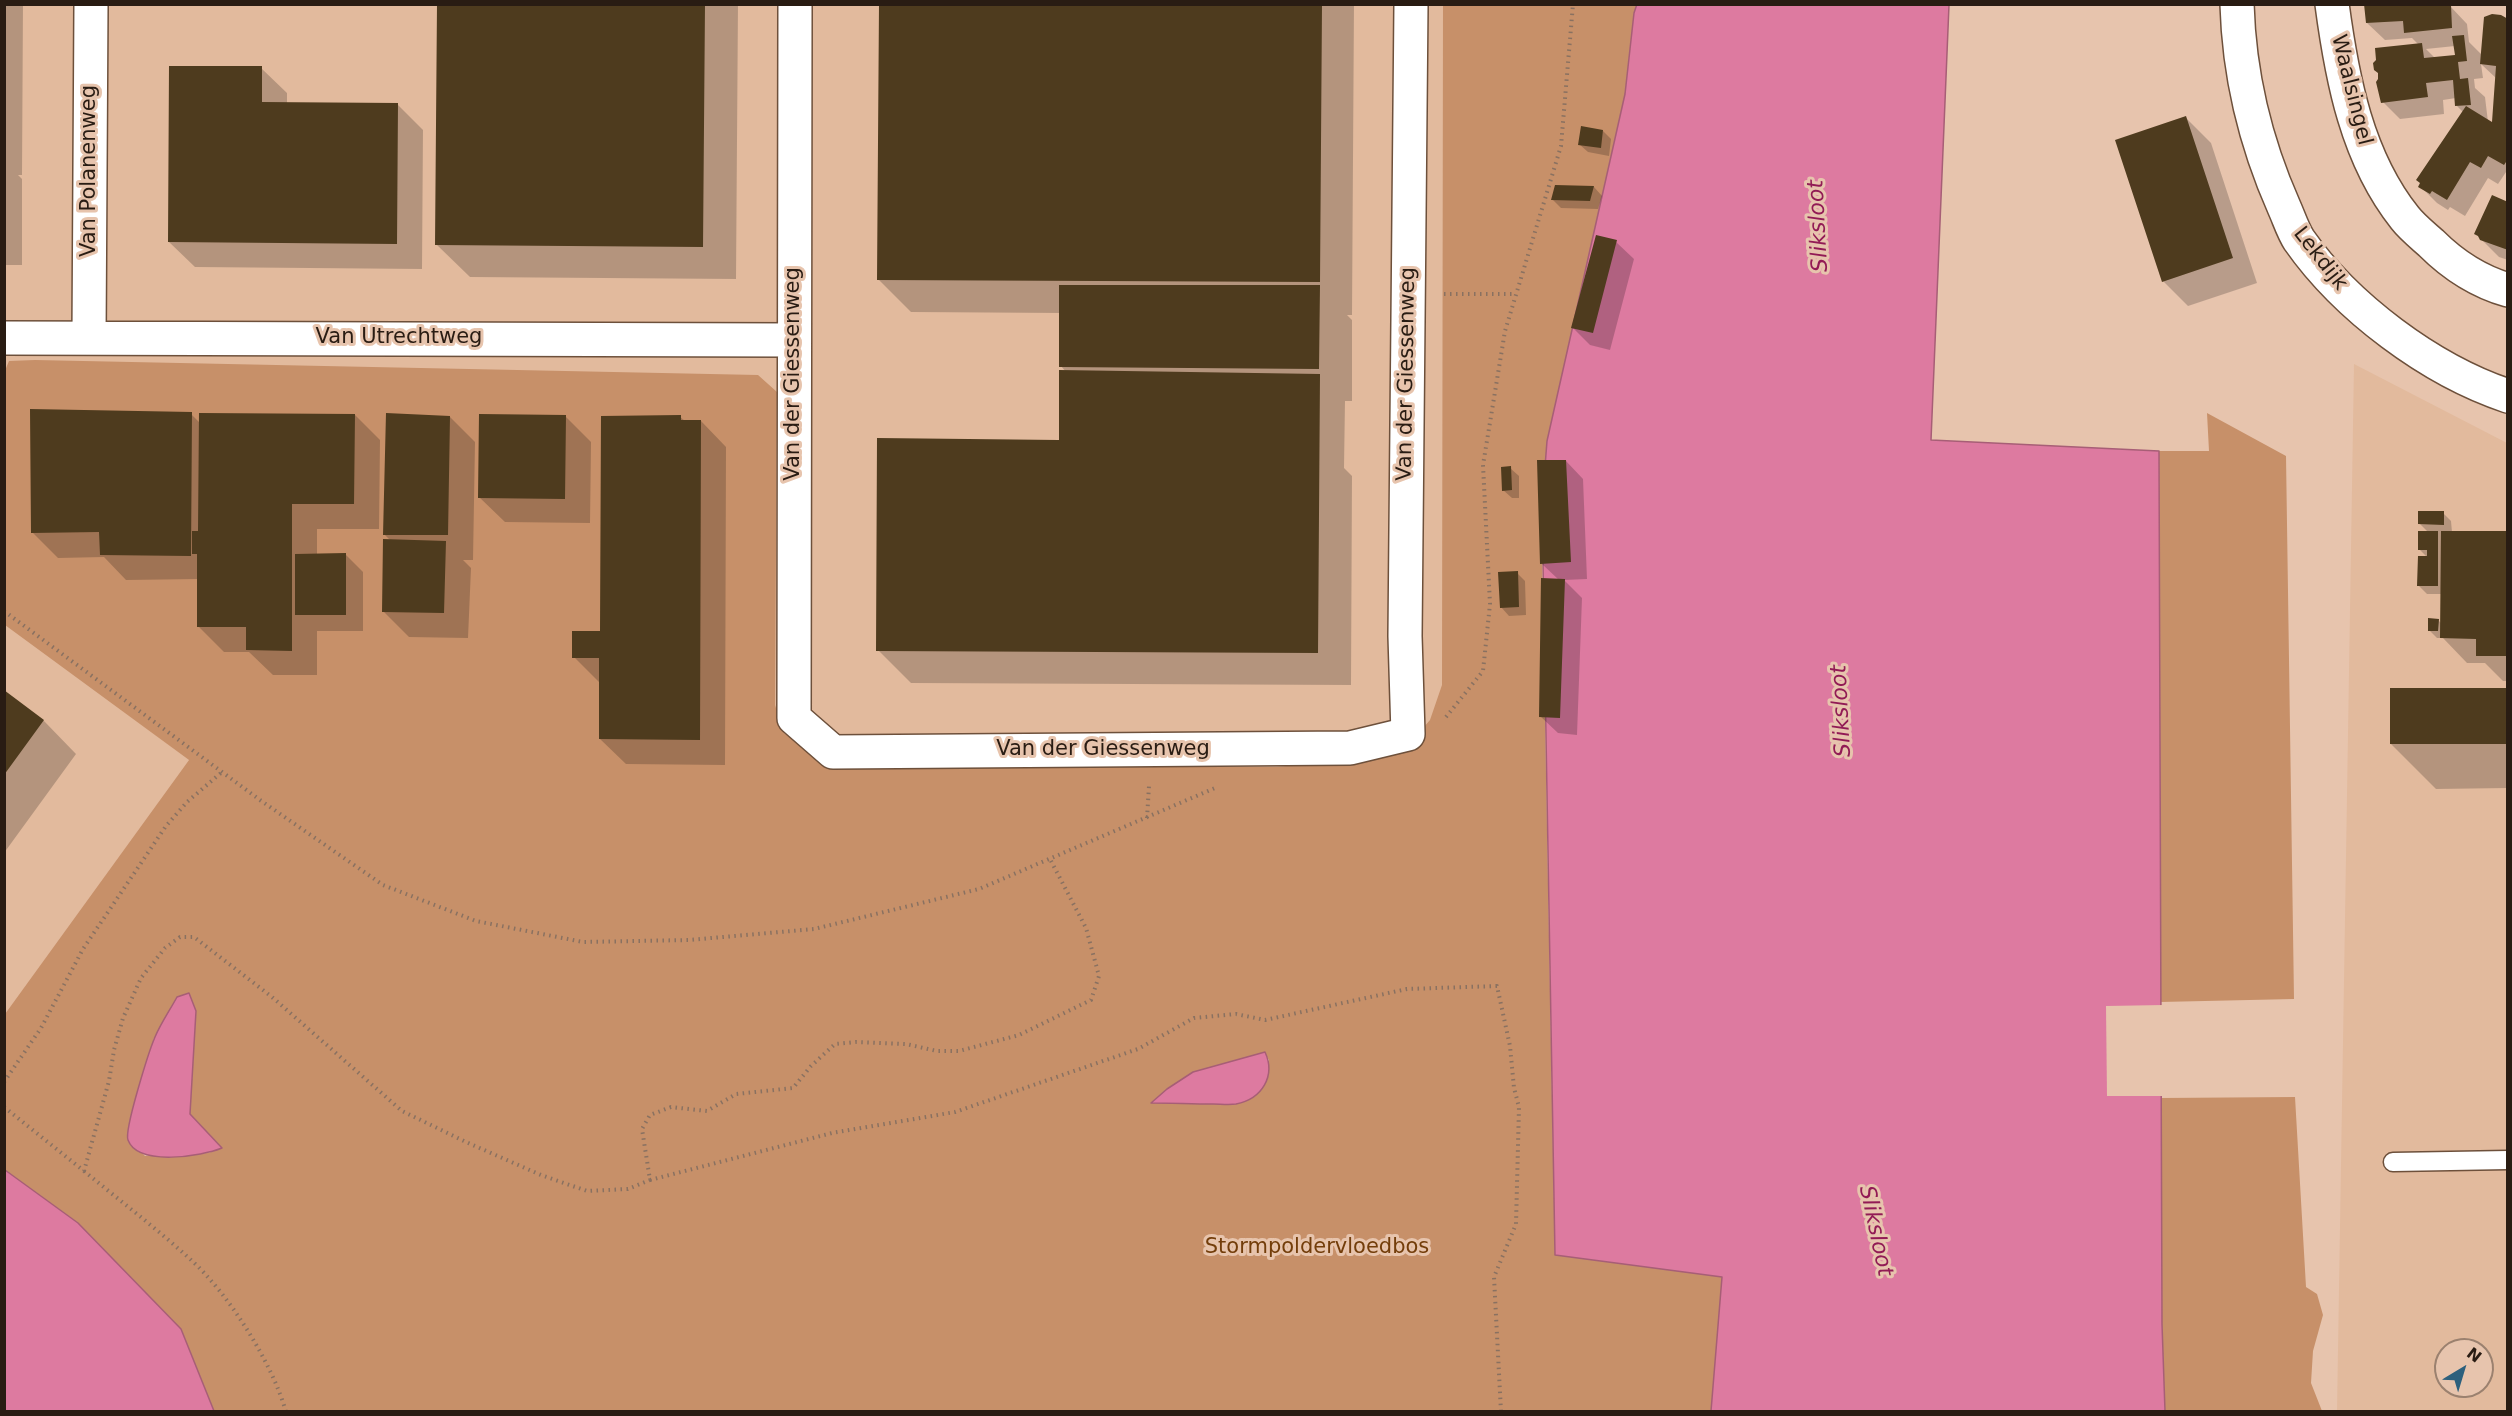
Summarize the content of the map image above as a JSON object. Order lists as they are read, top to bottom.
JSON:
{
  "streets": {
    "street": [
      "Waalsingel",
      "Van Polanenweg",
      "Lekdijk",
      "Van Utrechtweg",
      "Van der Giessenweg"
    ]
  },
  "crossings": [
    ["Van Polanenweg", "Van Utrechtweg"],
    ["Van Utrechtweg", "Van der Giessenweg"]
  ],
  "water": ["Sliksloot"],
  "parks": ["Stormpoldervloedbos"],
  "north": "top right"
}
